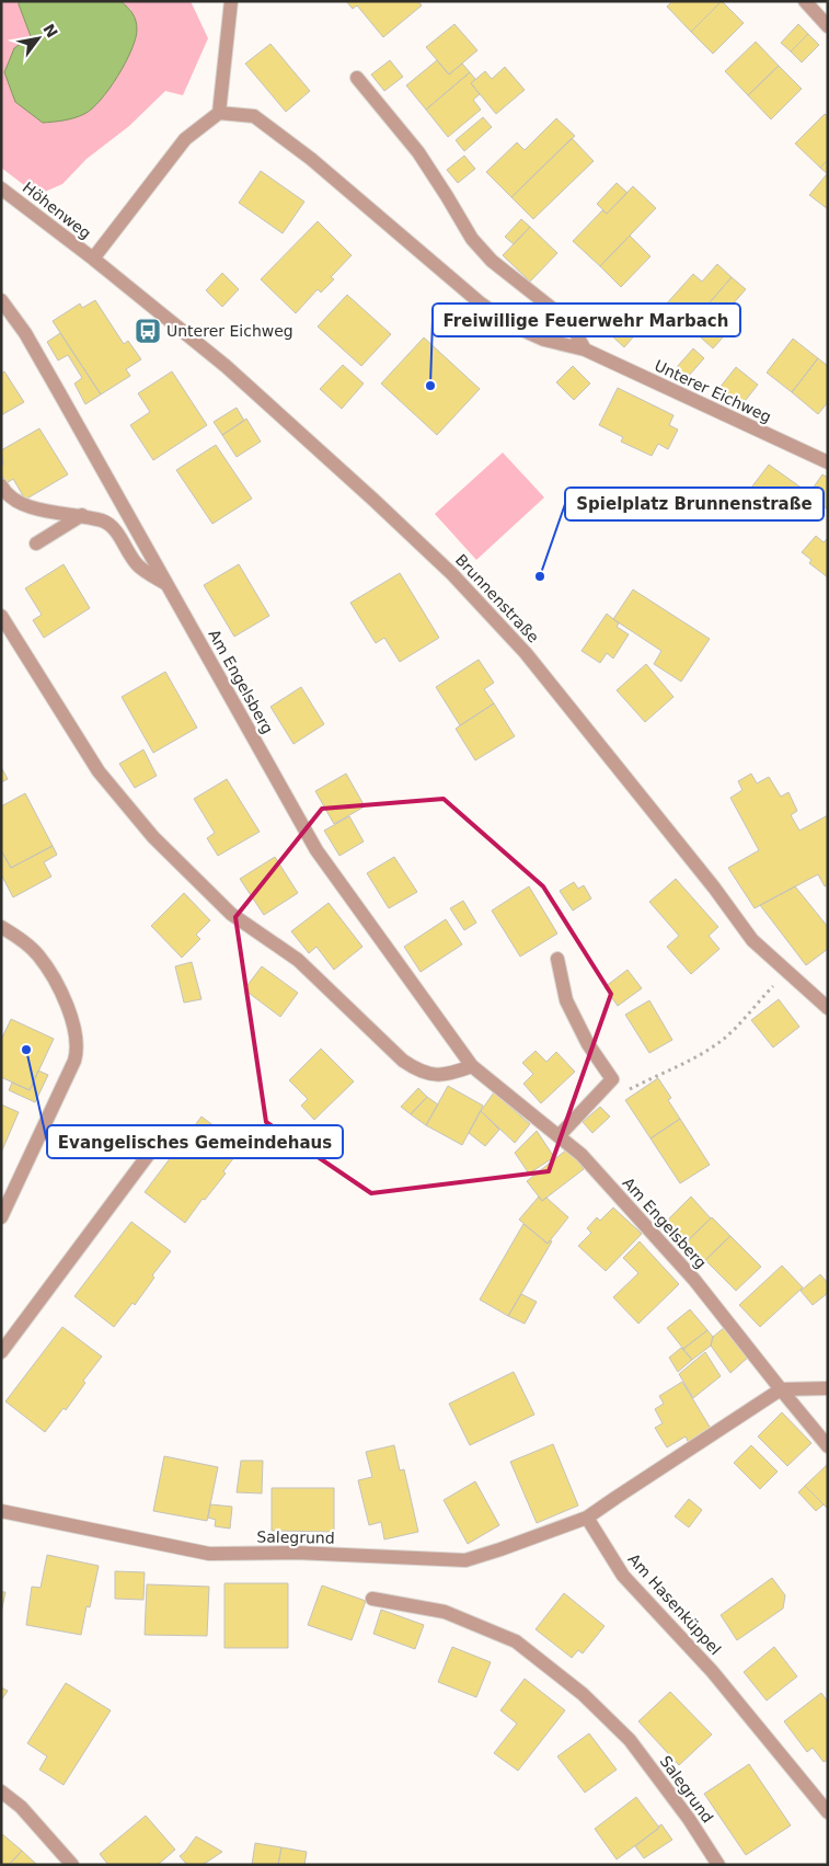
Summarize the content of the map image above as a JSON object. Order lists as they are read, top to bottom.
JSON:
{
  "streets": {
    "street": [
      "Höhenweg",
      "Unterer Eichweg",
      "Brunnenstraße",
      "Am Engelsberg",
      "Salegrund",
      "Am Hasenküppel"
    ]
  },
  "crossings": [
    ["Höhenweg", "Brunnenstraße"],
    ["Salegrund", "Am Hasenküppel"]
  ],
  "places": {
    "bus stop": ["Unterer Eichweg"],
    "other": ["Freiwillige Feuerwehr Marbach", "Spielplatz Brunnenstraße", "Evangelisches Gemeindehaus"]
  },
  "north": "top right"
}
